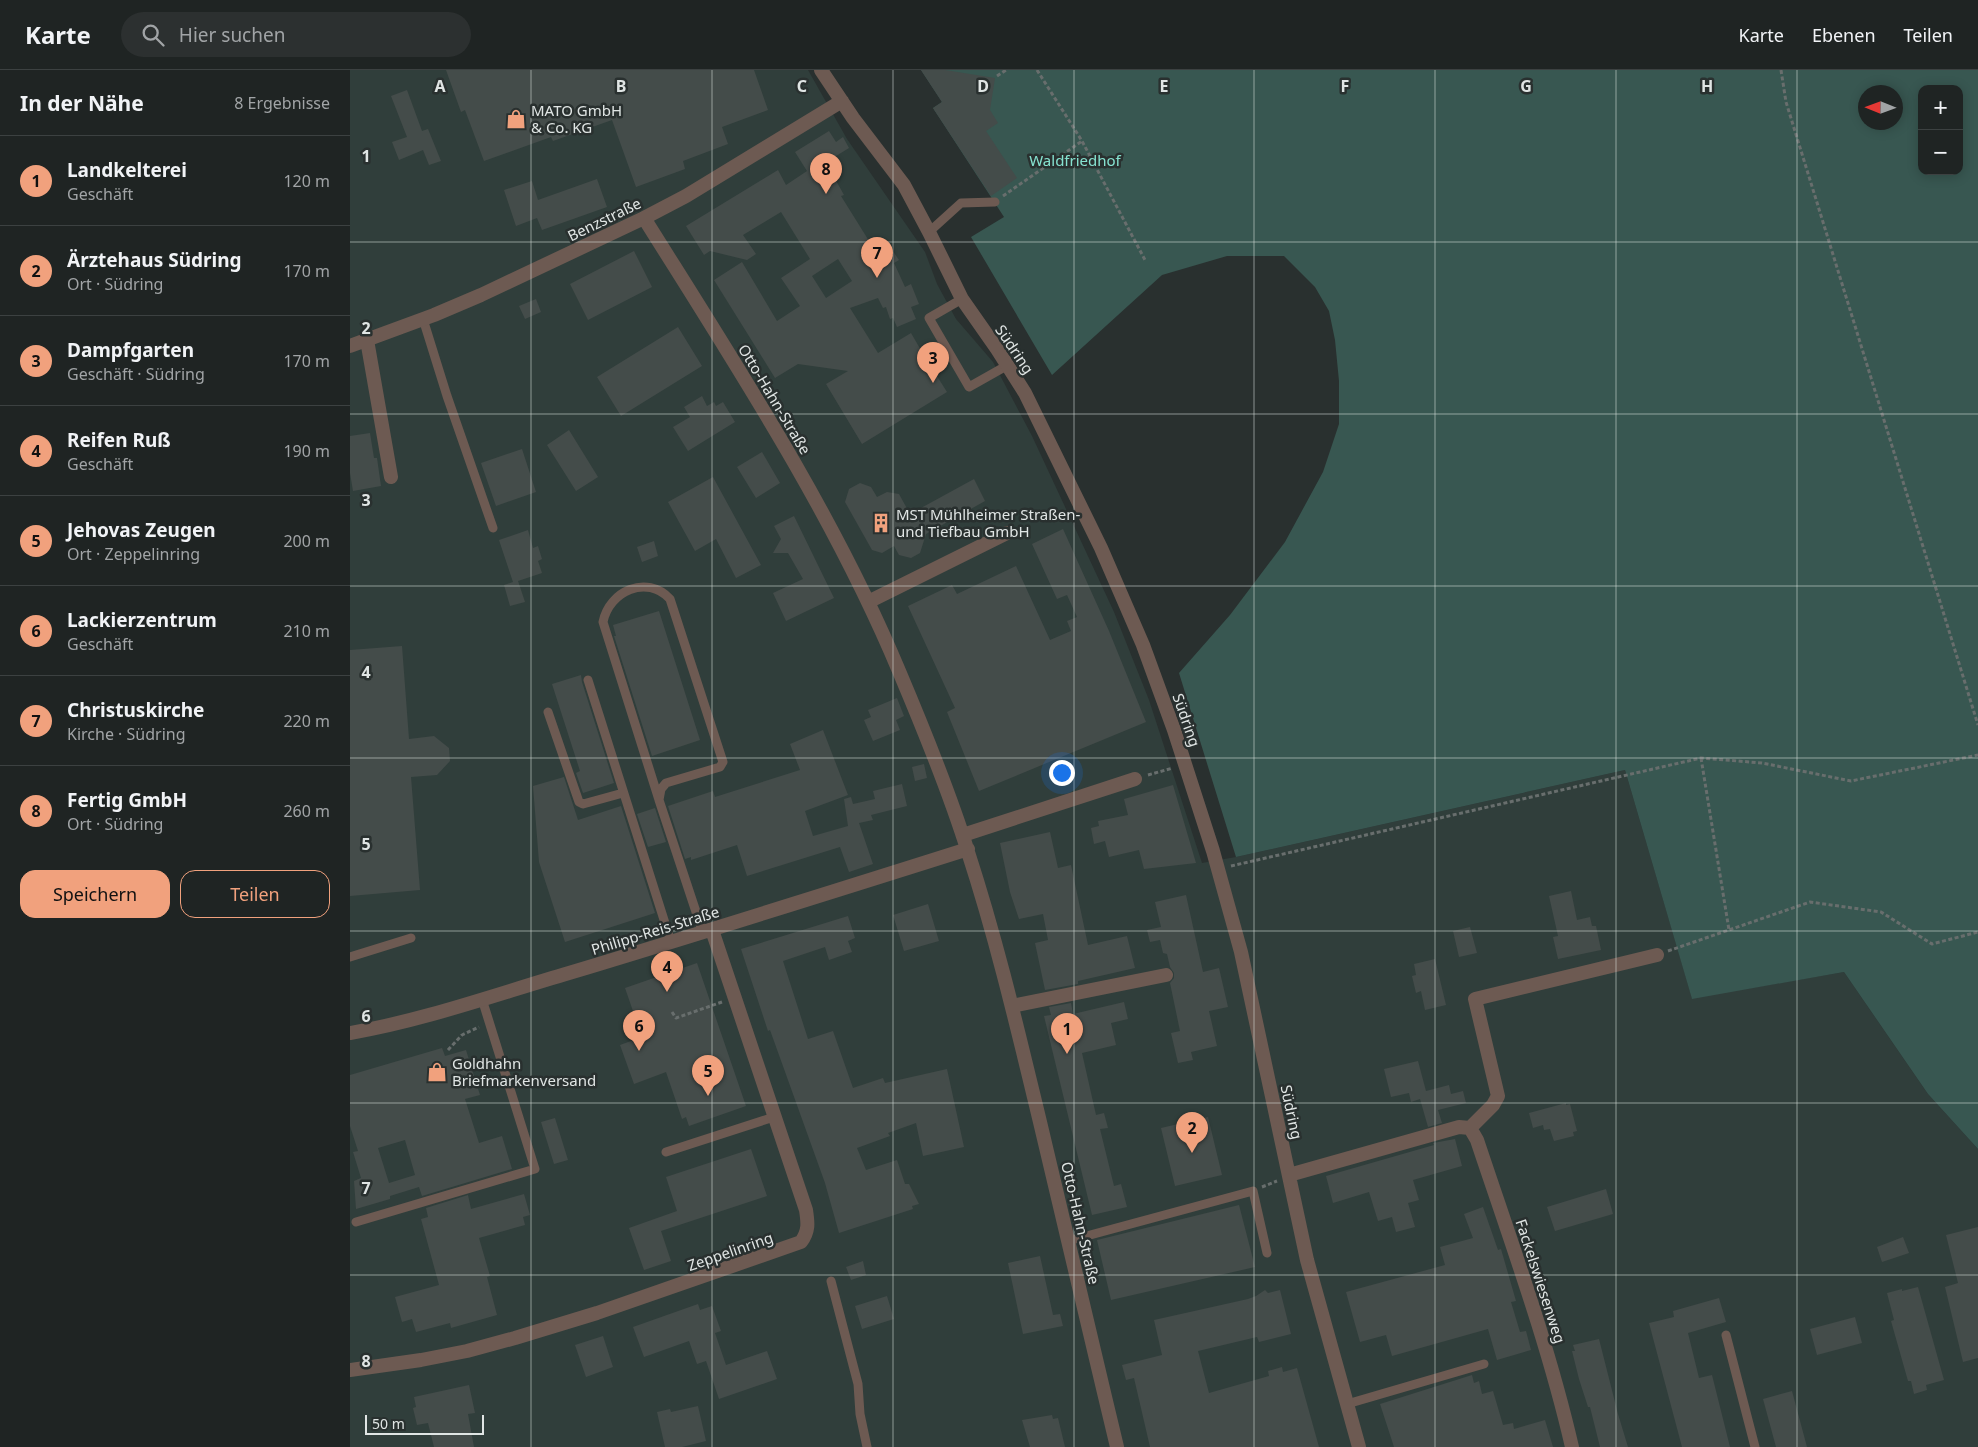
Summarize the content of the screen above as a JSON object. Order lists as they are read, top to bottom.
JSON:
{
  "streets": {
    "street": [
      "Benzstraße",
      "Südring",
      "Otto-Hahn-Straße",
      "Philipp-Reis-Straße",
      "Zeppelinring",
      "Fackelswiesenweg"
    ]
  },
  "crossings": [
    ["Benzstraße", "Südring"],
    ["Benzstraße", "Otto-Hahn-Straße"],
    ["Otto-Hahn-Straße", "Philipp-Reis-Straße"],
    ["Philipp-Reis-Straße", "Zeppelinring"]
  ],
  "parks": ["Waldfriedhof"],
  "places": {
    "shop": ["MATO GmbH & Co. KG", "Goldhahn Briefmarkenversand"],
    "building": ["MST Mühlheimer Straßen- und Tiefbau GmbH"]
  },
  "scale_bar": "50 m",
  "north": "left",
  "page": {
    "header": "Karte",
    "search": "Hier suchen",
    "nav": ["Karte", "Ebenen", "Teilen"],
    "heading": ["In der Nähe", "8 Ergebnisse"],
    "map_buttons": ["+", "−"],
    "list": [
      {
        "mark": "1",
        "name": "Landkelterei",
        "note": "Geschäft",
        "value": "120 m"
      },
      {
        "mark": "2",
        "name": "Ärztehaus Südring",
        "note": "Ort · Südring",
        "value": "170 m"
      },
      {
        "mark": "3",
        "name": "Dampfgarten",
        "note": "Geschäft · Südring",
        "value": "170 m"
      },
      {
        "mark": "4",
        "name": "Reifen Ruß",
        "note": "Geschäft",
        "value": "190 m"
      },
      {
        "mark": "5",
        "name": "Jehovas Zeugen",
        "note": "Ort · Zeppelinring",
        "value": "200 m"
      },
      {
        "mark": "6",
        "name": "Lackierzentrum",
        "note": "Geschäft",
        "value": "210 m"
      },
      {
        "mark": "7",
        "name": "Christuskirche",
        "note": "Kirche · Südring",
        "value": "220 m"
      },
      {
        "mark": "8",
        "name": "Fertig GmbH",
        "note": "Ort · Südring",
        "value": "260 m"
      }
    ],
    "pins": [
      "8",
      "7",
      "3",
      "4",
      "6",
      "1",
      "5",
      "2"
    ],
    "buttons": ["Speichern", "Teilen"],
    "scale": "50 m"
  },
  "grid": {
    "columns": [
      "A",
      "B",
      "C",
      "D",
      "E",
      "F",
      "G",
      "H"
    ],
    "rows": [
      "1",
      "2",
      "3",
      "4",
      "5",
      "6",
      "7",
      "8"
    ]
  }
}
